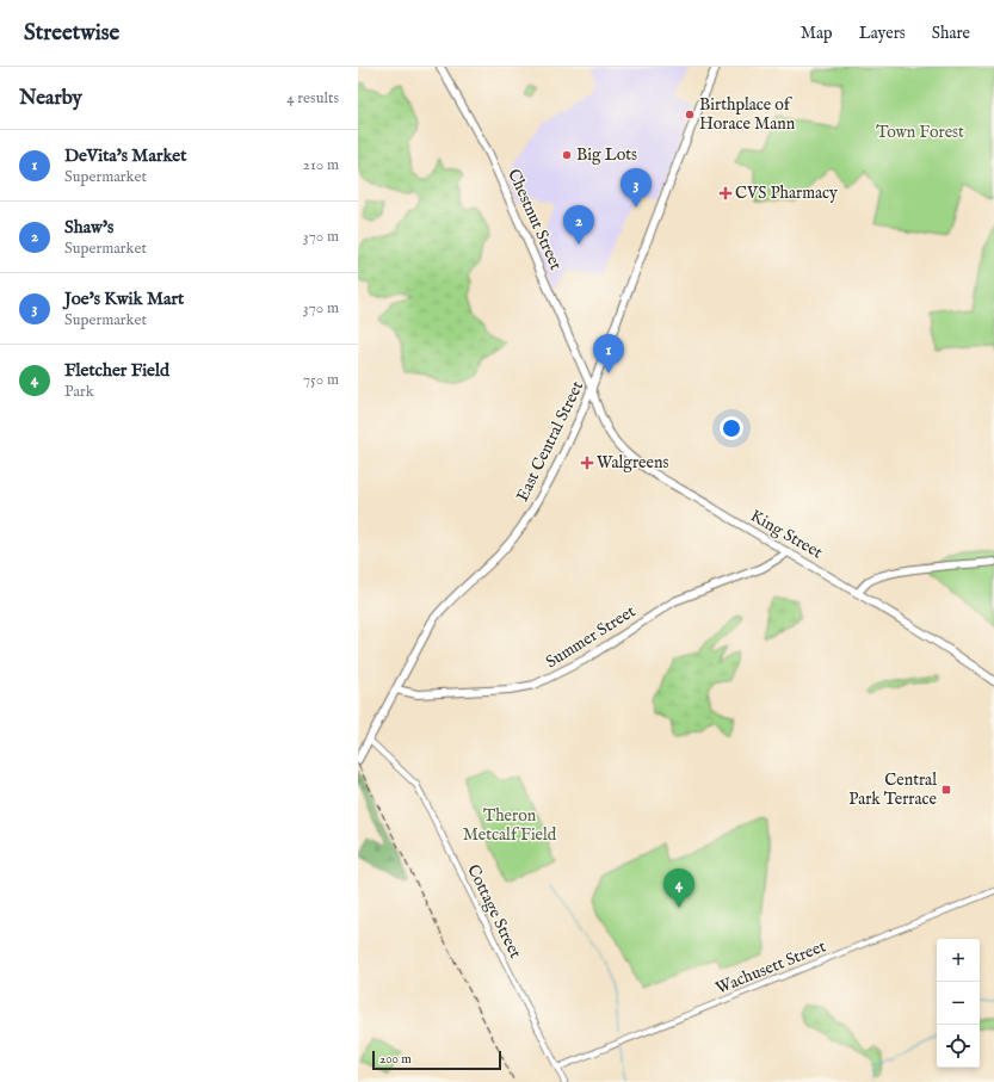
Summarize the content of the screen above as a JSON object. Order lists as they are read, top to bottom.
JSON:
{
  "streets": {
    "main road": [
      "Chestnut Street",
      "East Central Street",
      "King Street",
      "Summer Street"
    ],
    "street": ["Cottage Street", "Wachusett Street"]
  },
  "crossings": [
    ["Chestnut Street", "East Central Street"],
    ["Chestnut Street", "King Street"],
    ["East Central Street", "King Street"],
    ["East Central Street", "Summer Street"],
    ["East Central Street", "Cottage Street"],
    ["King Street", "Summer Street"],
    ["Cottage Street", "Wachusett Street"]
  ],
  "parks": ["Town Forest", "Theron Metcalf Field"],
  "places": {
    "other": ["Birthplace of Horace Mann", "Big Lots"],
    "health": ["CVS Pharmacy", "Walgreens"],
    "transit": ["Central Park Terrace"]
  },
  "scale_bar": "200 m",
  "page": {
    "header": "Streetwise",
    "nav": ["Map", "Layers", "Share"],
    "heading": ["Nearby", "4 results"],
    "list": [
      {
        "mark": "1",
        "name": "DeVita's Market",
        "note": "Supermarket",
        "value": "210 m"
      },
      {
        "mark": "2",
        "name": "Shaw's",
        "note": "Supermarket",
        "value": "370 m"
      },
      {
        "mark": "3",
        "name": "Joe's Kwik Mart",
        "note": "Supermarket",
        "value": "370 m"
      },
      {
        "mark": "4",
        "name": "Fletcher Field",
        "note": "Park",
        "value": "750 m"
      }
    ],
    "pins": [
      "3",
      "2",
      "1",
      "4"
    ],
    "map_buttons": ["+", "−"],
    "scale": "200 m"
  }
}
